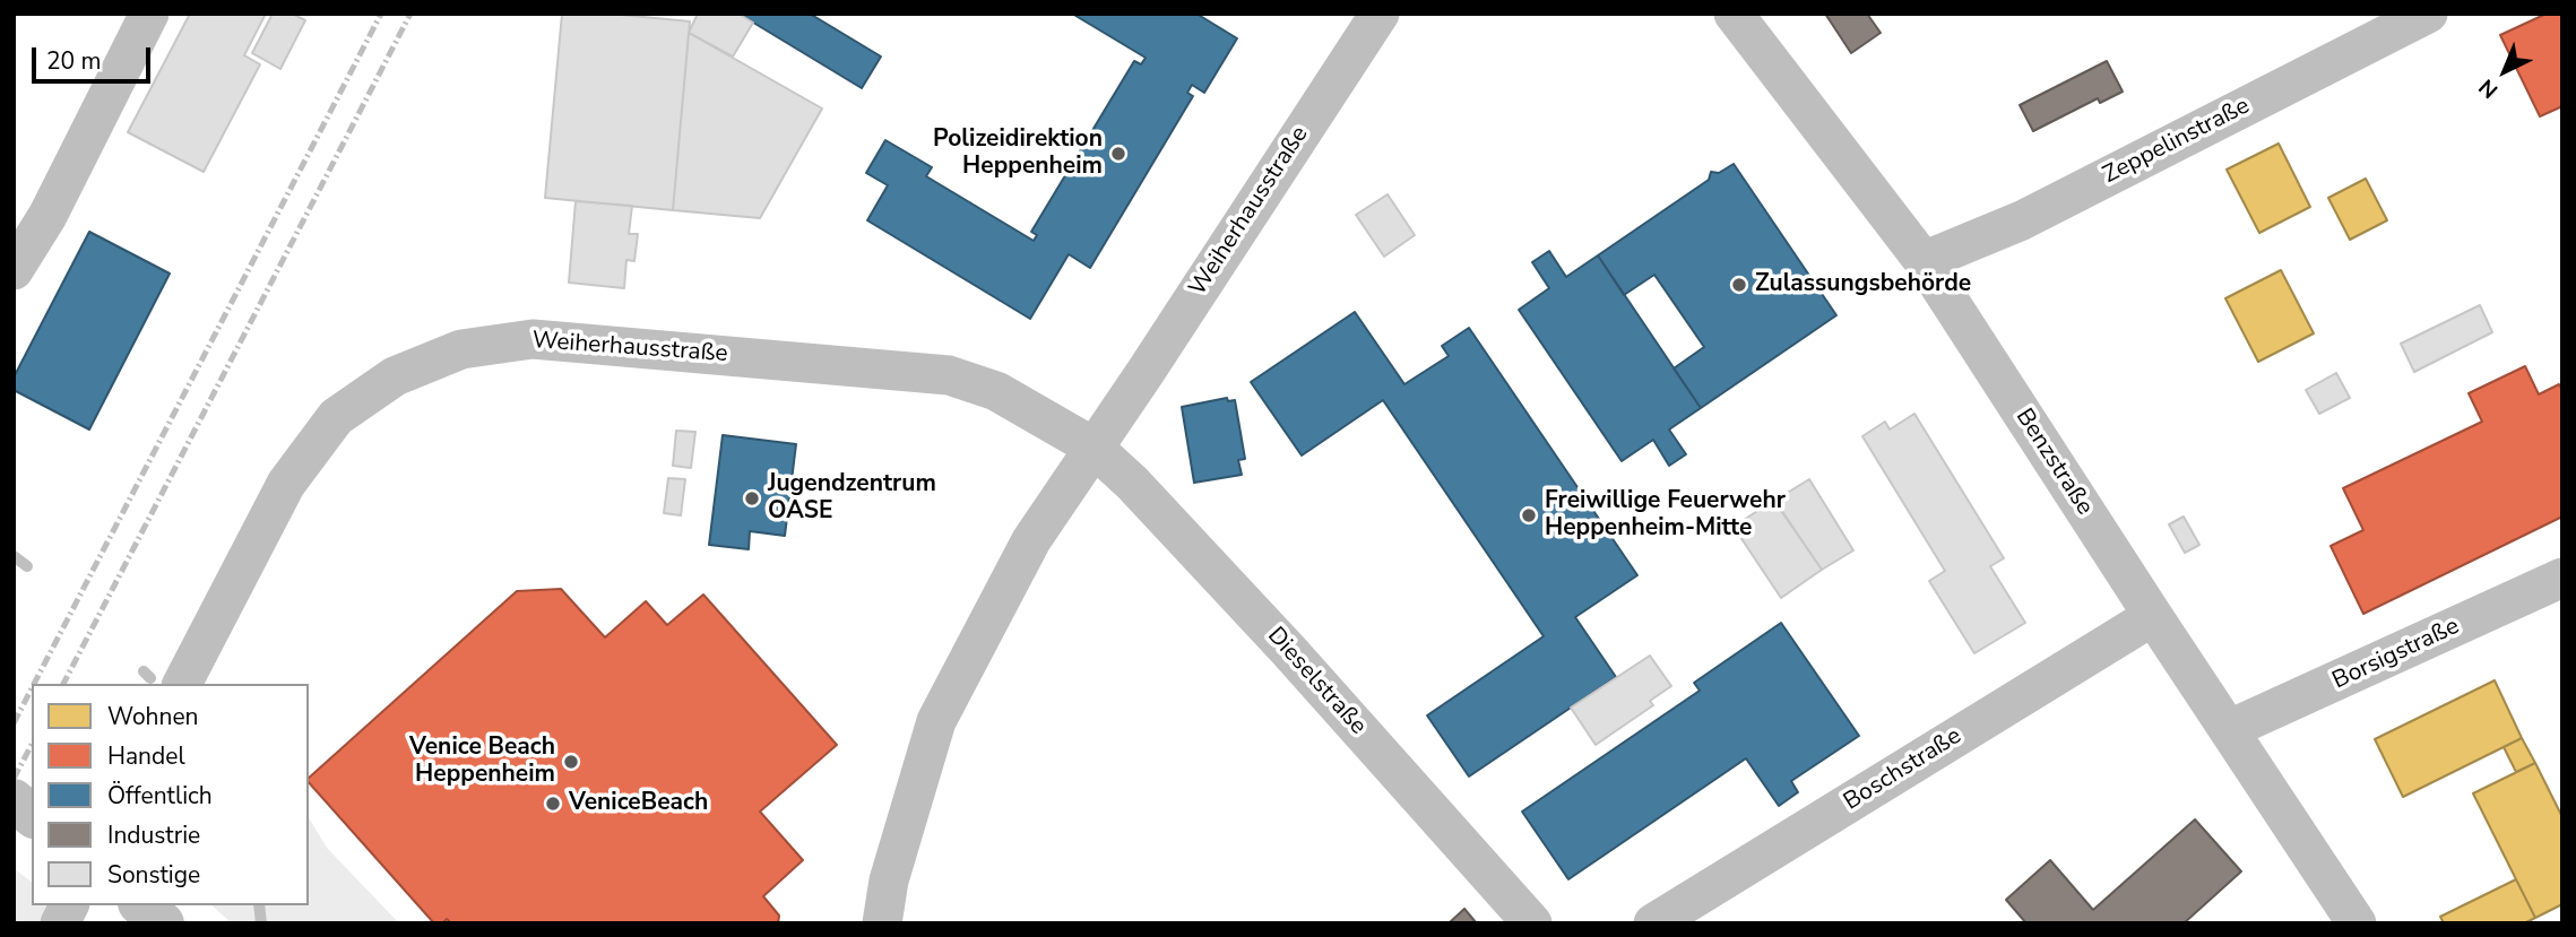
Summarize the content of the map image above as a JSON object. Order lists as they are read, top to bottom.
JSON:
{
  "streets": {
    "street": [
      "Zeppelinstraße",
      "Weiherhausstraße",
      "Benzstraße",
      "Borsigstraße",
      "Dieselstraße",
      "Boschstraße"
    ]
  },
  "crossings": [
    ["Zeppelinstraße", "Benzstraße"],
    ["Weiherhausstraße", "Dieselstraße"],
    ["Benzstraße", "Borsigstraße"],
    ["Benzstraße", "Boschstraße"]
  ],
  "places": [
    "Polizeidirektion Heppenheim",
    "Zulassungsbehörde",
    "Jugendzentrum OASE",
    "Freiwillige Feuerwehr Heppenheim-Mitte",
    "Venice Beach Heppenheim",
    "VeniceBeach"
  ],
  "legend": [
    "Wohnen",
    "Handel",
    "Öffentlich",
    "Industrie",
    "Sonstige"
  ],
  "scale_bar": "20 m",
  "north": "bottom left"
}
